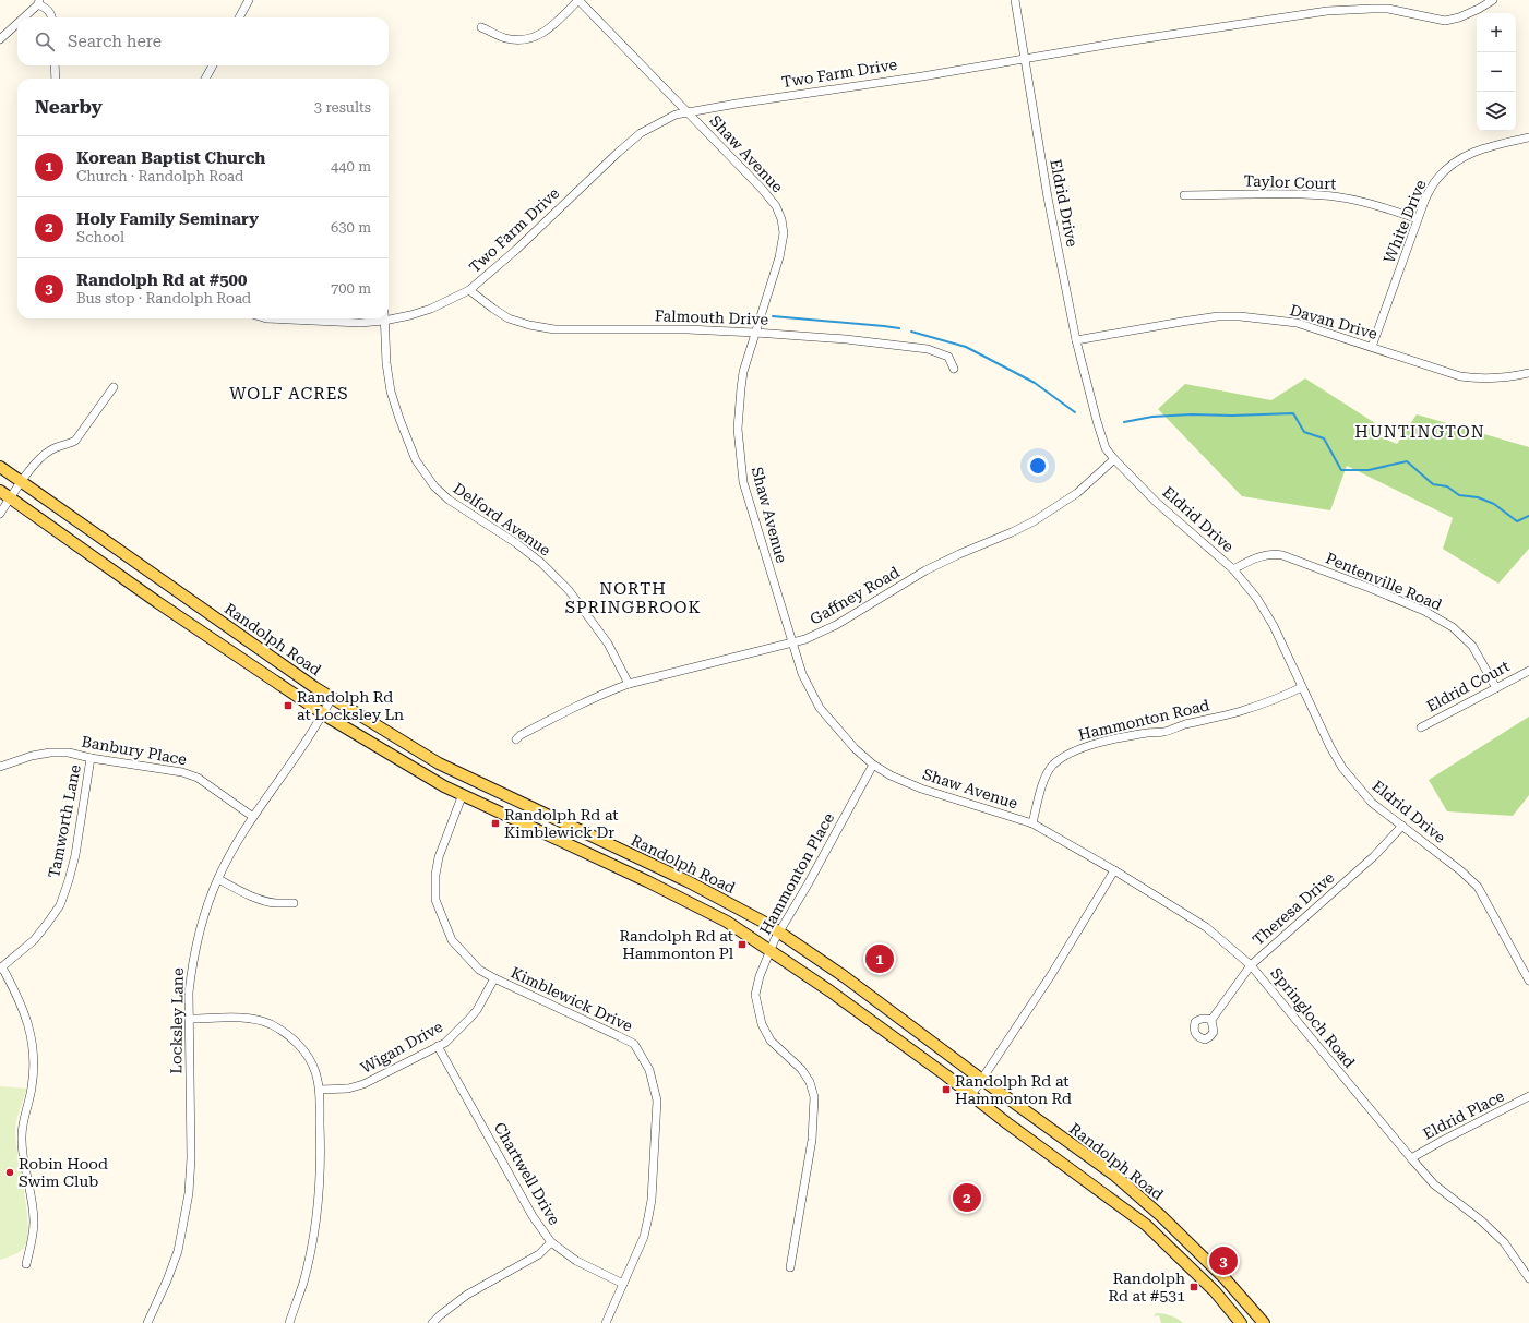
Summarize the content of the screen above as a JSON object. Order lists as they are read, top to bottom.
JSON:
{
  "streets": {
    "main road": ["Randolph Road"],
    "street": [
      "Two Farm Drive",
      "Shaw Avenue",
      "Taylor Court",
      "Eldrid Drive",
      "White Drive",
      "Falmouth Drive",
      "Davan Drive",
      "Delford Avenue",
      "Pentenville Road",
      "Gaffney Road",
      "Eldrid Court",
      "Hammonton Road",
      "Banbury Place",
      "Tamworth Lane",
      "Hammonton Place",
      "Theresa Drive",
      "Kimblewick Drive",
      "Springloch Road",
      "Locksley Lane",
      "Wigan Drive",
      "Eldrid Place",
      "Chartwell Drive"
    ]
  },
  "crossings": [
    ["Two Farm Drive", "Shaw Avenue"],
    ["Two Farm Drive", "Eldrid Drive"],
    ["Two Farm Drive", "Falmouth Drive"],
    ["Two Farm Drive", "Delford Avenue"],
    ["Shaw Avenue", "Falmouth Drive"],
    ["Shaw Avenue", "Gaffney Road"],
    ["Shaw Avenue", "Hammonton Road"],
    ["Shaw Avenue", "Hammonton Place"],
    ["Shaw Avenue", "Springloch Road"],
    ["Taylor Court", "White Drive"],
    ["Eldrid Drive", "Davan Drive"],
    ["Eldrid Drive", "Pentenville Road"],
    ["Eldrid Drive", "Gaffney Road"],
    ["Eldrid Drive", "Hammonton Road"],
    ["Eldrid Drive", "Theresa Drive"],
    ["White Drive", "Davan Drive"],
    ["Delford Avenue", "Gaffney Road"],
    ["Pentenville Road", "Eldrid Court"],
    ["Randolph Road", "Hammonton Place"],
    ["Randolph Road", "Kimblewick Drive"],
    ["Randolph Road", "Locksley Lane"],
    ["Hammonton Road", "Springloch Road"],
    ["Banbury Place", "Tamworth Lane"],
    ["Banbury Place", "Locksley Lane"],
    ["Theresa Drive", "Springloch Road"],
    ["Kimblewick Drive", "Wigan Drive"],
    ["Kimblewick Drive", "Chartwell Drive"],
    ["Springloch Road", "Eldrid Place"],
    ["Wigan Drive", "Chartwell Drive"]
  ],
  "districts": ["WOLF ACRES", "HUNTINGTON", "NORTH SPRINGBROOK"],
  "places": {
    "transit": [
      "Randolph Rd at Locksley Ln",
      "Randolph Rd at Kimblewick Dr",
      "Randolph Rd at Hammonton Pl",
      "Randolph Rd at Hammonton Rd",
      "Randolph Rd at #531"
    ],
    "other": ["Robin Hood Swim Club"]
  },
  "page": {
    "map_buttons": ["+", "−"],
    "search": "Search here",
    "heading": ["Nearby", "3 results"],
    "list": [
      {
        "mark": "1",
        "name": "Korean Baptist Church",
        "note": "Church · Randolph Road",
        "value": "440 m"
      },
      {
        "mark": "2",
        "name": "Holy Family Seminary",
        "note": "School",
        "value": "630 m"
      },
      {
        "mark": "3",
        "name": "Randolph Rd at #500",
        "note": "Bus stop · Randolph Road",
        "value": "700 m"
      }
    ],
    "pins": ["1", "2", "3"]
  }
}
